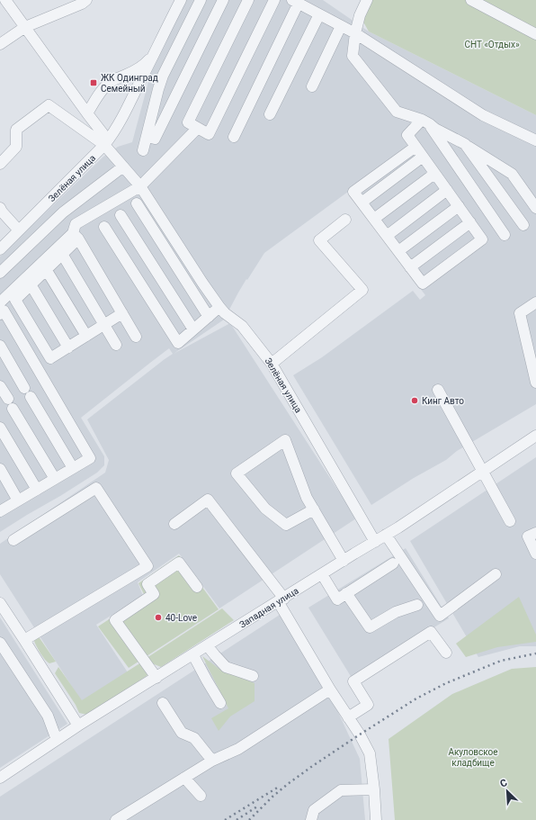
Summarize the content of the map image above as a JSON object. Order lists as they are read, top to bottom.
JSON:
{
  "streets": {
    "street": ["Зелёная улица", "Западная улица"]
  },
  "crossings": [
    ["Зелёная улица", "Западная улица"]
  ],
  "parks": ["СНТ «Отдых»", "Акуловское кладбище"],
  "places": {
    "transit": ["ЖК Одинград Семейный"],
    "other": ["Кинг Авто", "40-Love"]
  },
  "north": "top left"
}
